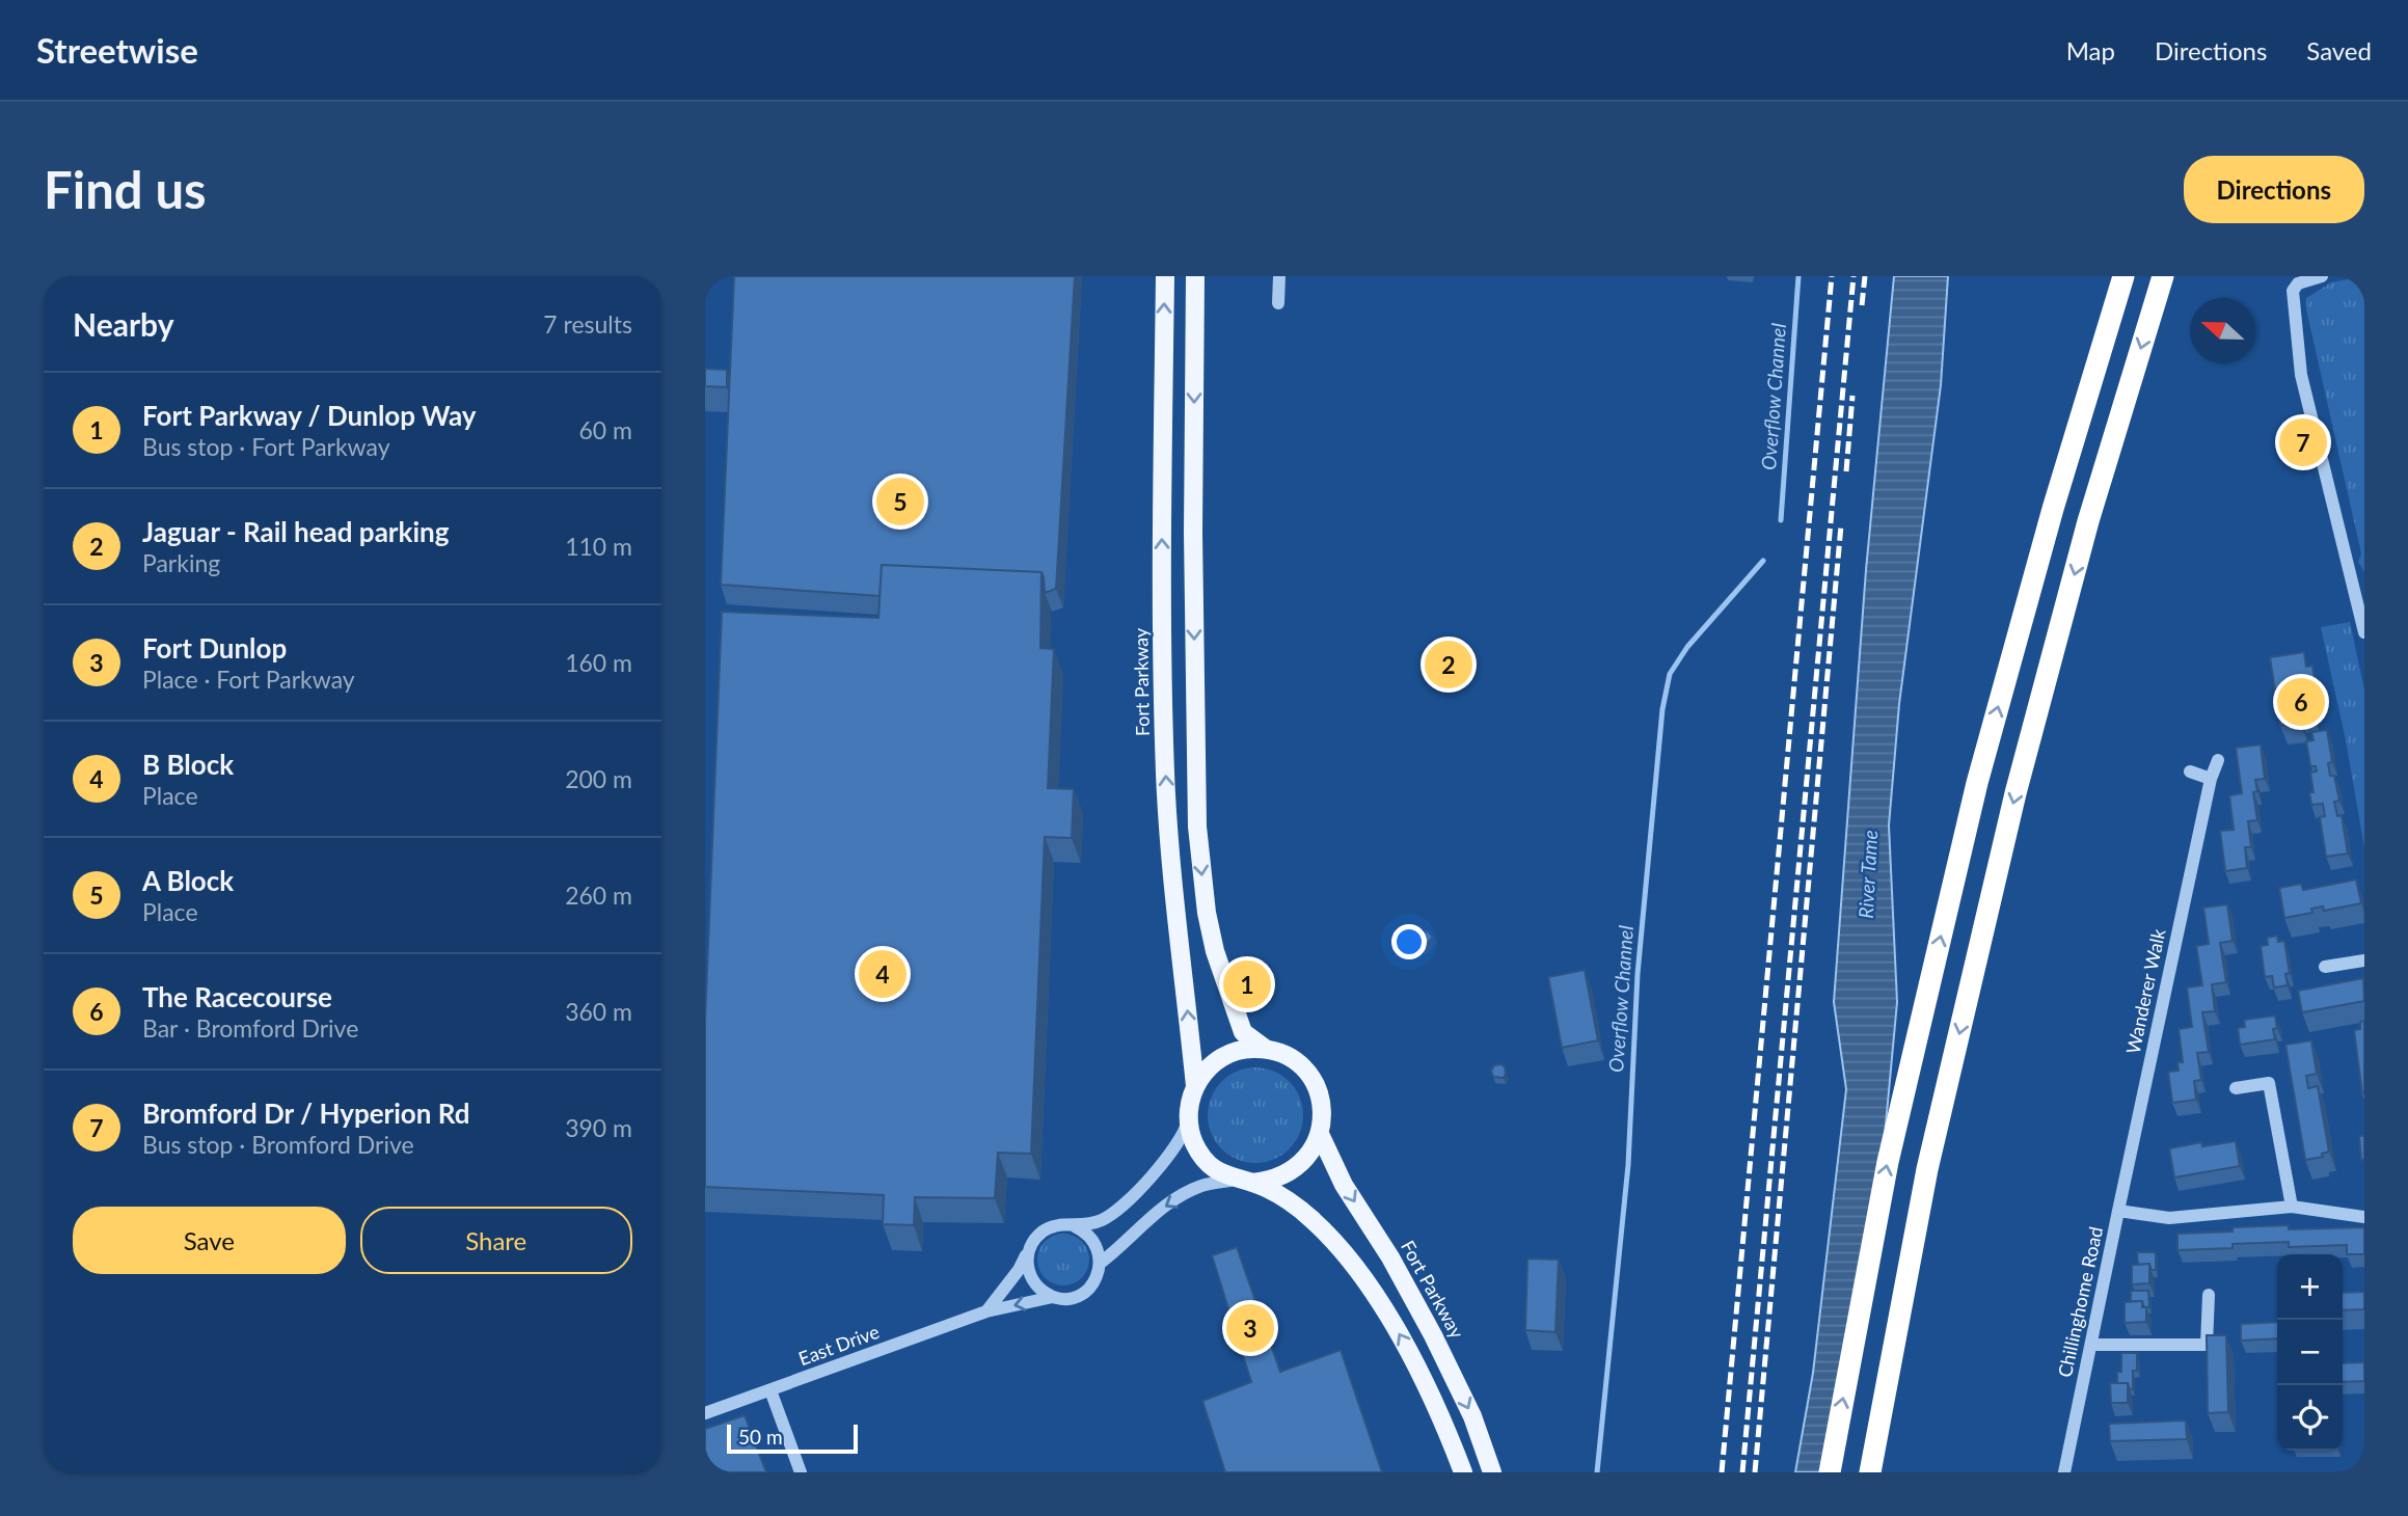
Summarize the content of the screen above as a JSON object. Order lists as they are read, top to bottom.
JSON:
{
  "streets": {
    "main road": ["Fort Parkway"],
    "street": ["Wanderer Walk", "Chillinghome Road", "East Drive"]
  },
  "crossings": [
    ["Wanderer Walk", "Chillinghome Road"]
  ],
  "water": ["Overflow Channel", "River Tame"],
  "scale_bar": "50 m",
  "north": "left",
  "page": {
    "header": "Streetwise",
    "nav": ["Map", "Directions", "Saved"],
    "buttons": [
      "Directions",
      ["Save", "Share"]
    ],
    "title": "Find us",
    "heading": ["Nearby", "7 results"],
    "list": [
      {
        "mark": "1",
        "name": "Fort Parkway / Dunlop Way",
        "note": "Bus stop · Fort Parkway",
        "value": "60 m"
      },
      {
        "mark": "2",
        "name": "Jaguar - Rail head parking",
        "note": "Parking",
        "value": "110 m"
      },
      {
        "mark": "3",
        "name": "Fort Dunlop",
        "note": "Place · Fort Parkway",
        "value": "160 m"
      },
      {
        "mark": "4",
        "name": "B Block",
        "note": "Place",
        "value": "200 m"
      },
      {
        "mark": "5",
        "name": "A Block",
        "note": "Place",
        "value": "260 m"
      },
      {
        "mark": "6",
        "name": "The Racecourse",
        "note": "Bar · Bromford Drive",
        "value": "360 m"
      },
      {
        "mark": "7",
        "name": "Bromford Dr / Hyperion Rd",
        "note": "Bus stop · Bromford Drive",
        "value": "390 m"
      }
    ],
    "pins": [
      "7",
      "5",
      "2",
      "6",
      "4",
      "1",
      "3"
    ],
    "map_buttons": ["+", "−"],
    "scale": "50 m"
  }
}
